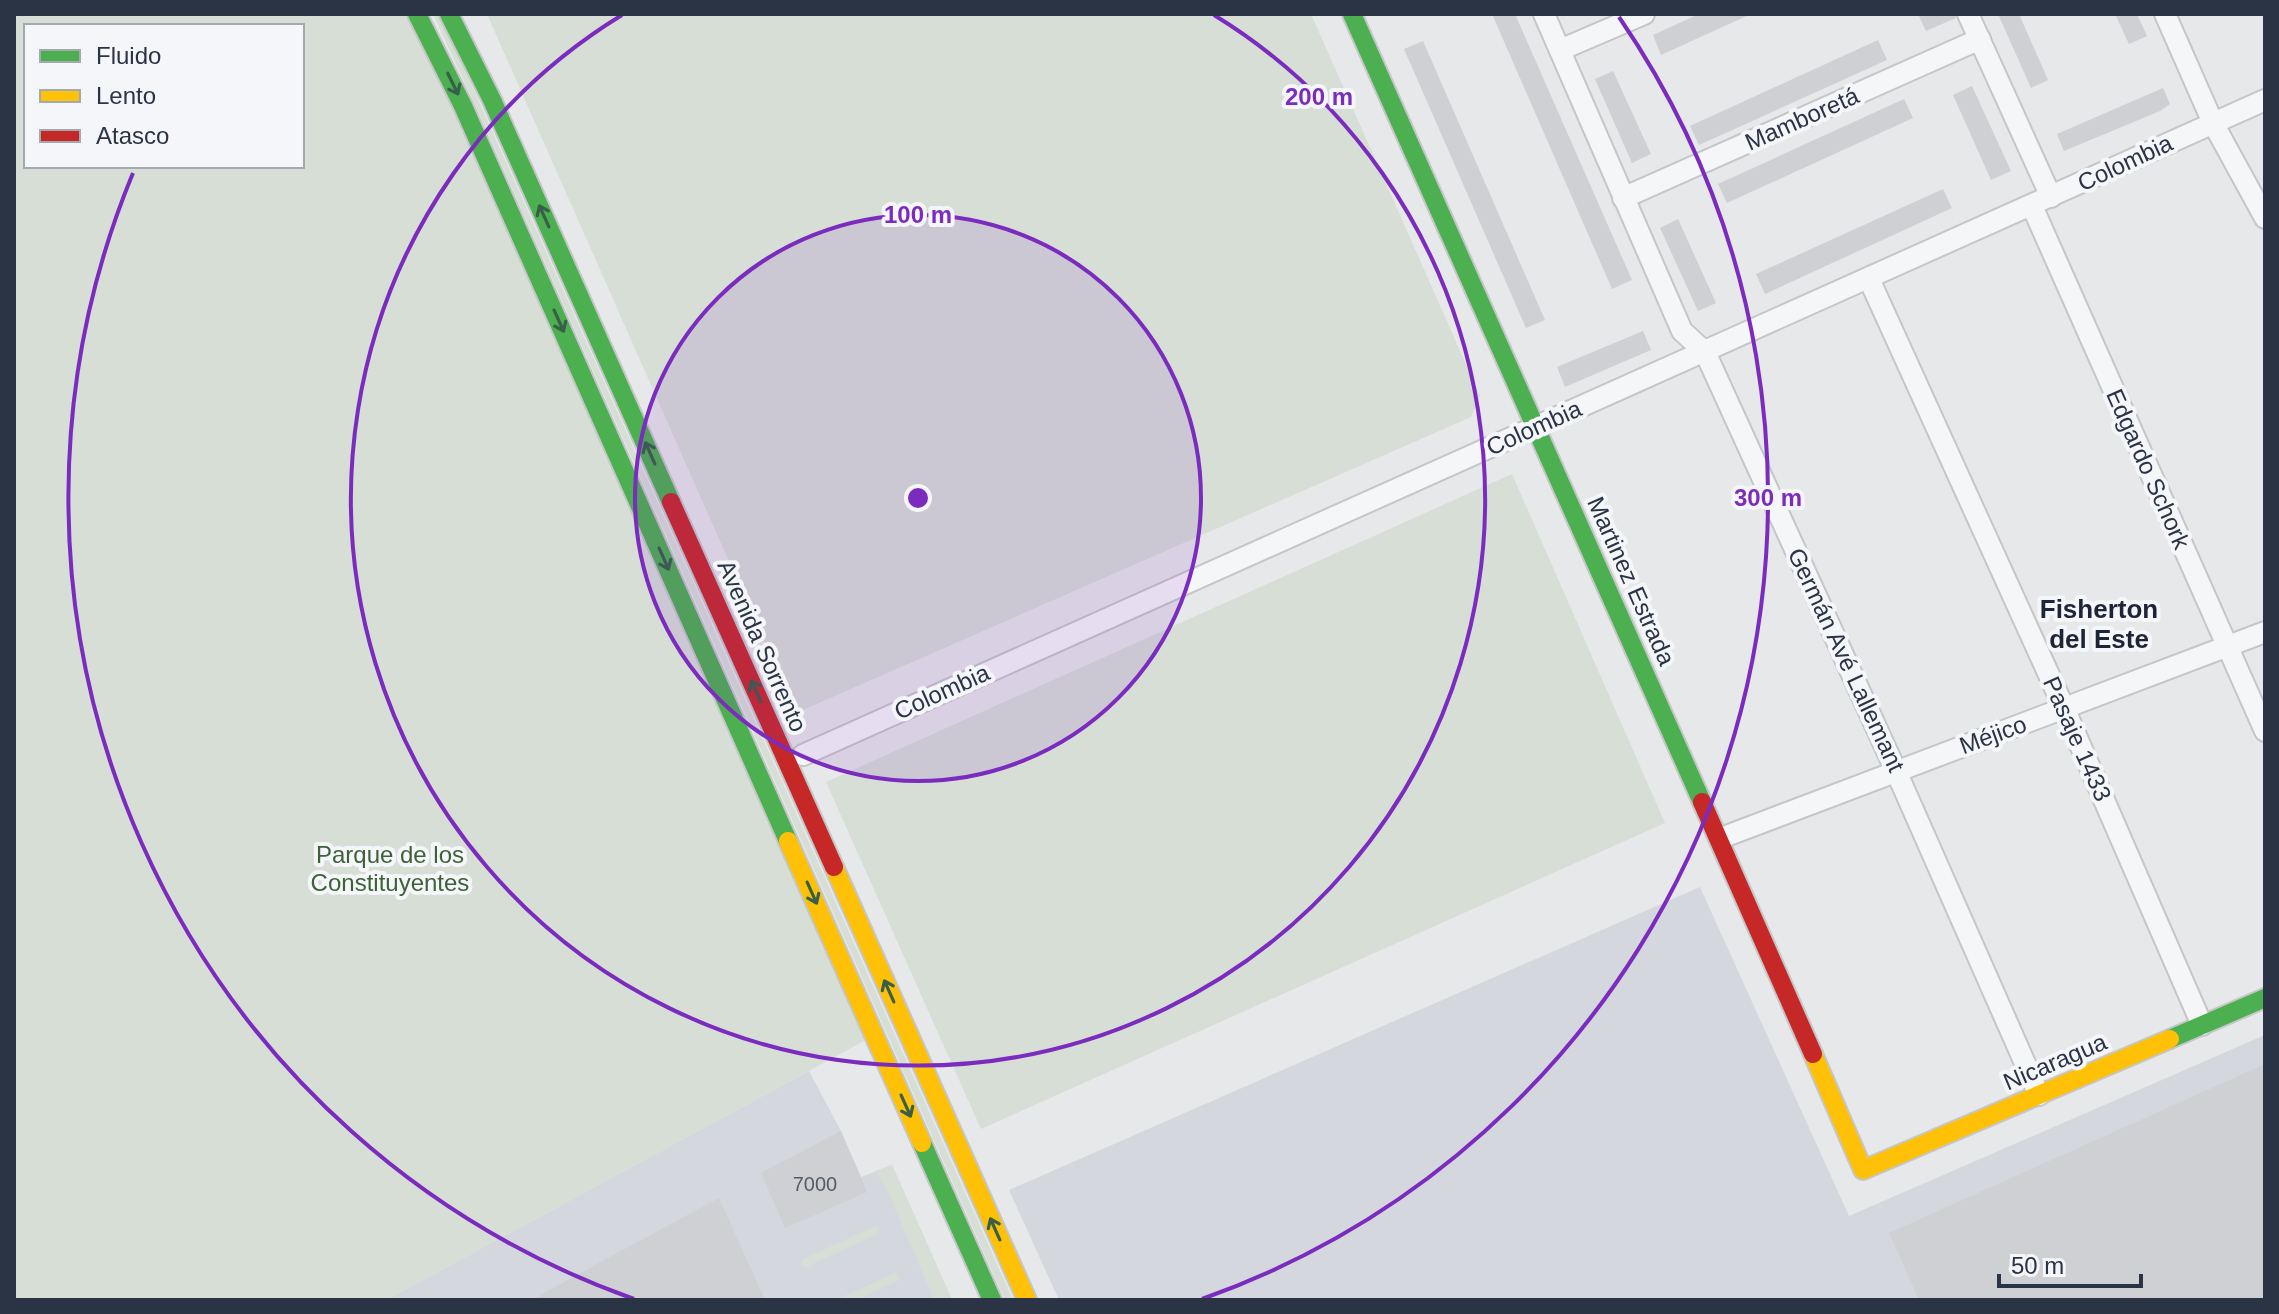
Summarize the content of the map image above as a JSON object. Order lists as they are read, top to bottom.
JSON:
{
  "streets": {
    "main road": ["Martinez Estrada", "Avenida Sorrento", "Nicaragua"],
    "street": [
      "Mamboretá",
      "Colombia",
      "Edgardo Schork",
      "Germán Avé Lallemant",
      "Méjico",
      "Pasaje 1433"
    ]
  },
  "crossings": [
    ["Mamboretá", "Germán Avé Lallemant"],
    ["Colombia", "Edgardo Schork"],
    ["Colombia", "Martinez Estrada"],
    ["Colombia", "Germán Avé Lallemant"],
    ["Colombia", "Pasaje 1433"],
    ["Edgardo Schork", "Méjico"],
    ["Martinez Estrada", "Méjico"],
    ["Martinez Estrada", "Nicaragua"],
    ["Germán Avé Lallemant", "Méjico"],
    ["Germán Avé Lallemant", "Nicaragua"],
    ["Méjico", "Pasaje 1433"],
    ["Pasaje 1433", "Nicaragua"]
  ],
  "districts": ["Fisherton del Este"],
  "parks": ["Parque de los Constituyentes"],
  "house_numbers": ["7000"],
  "legend": ["Fluido", "Lento", "Atasco"],
  "scale_bar": "50 m",
  "rings": ["200 m", "100 m", "300 m"]
}
